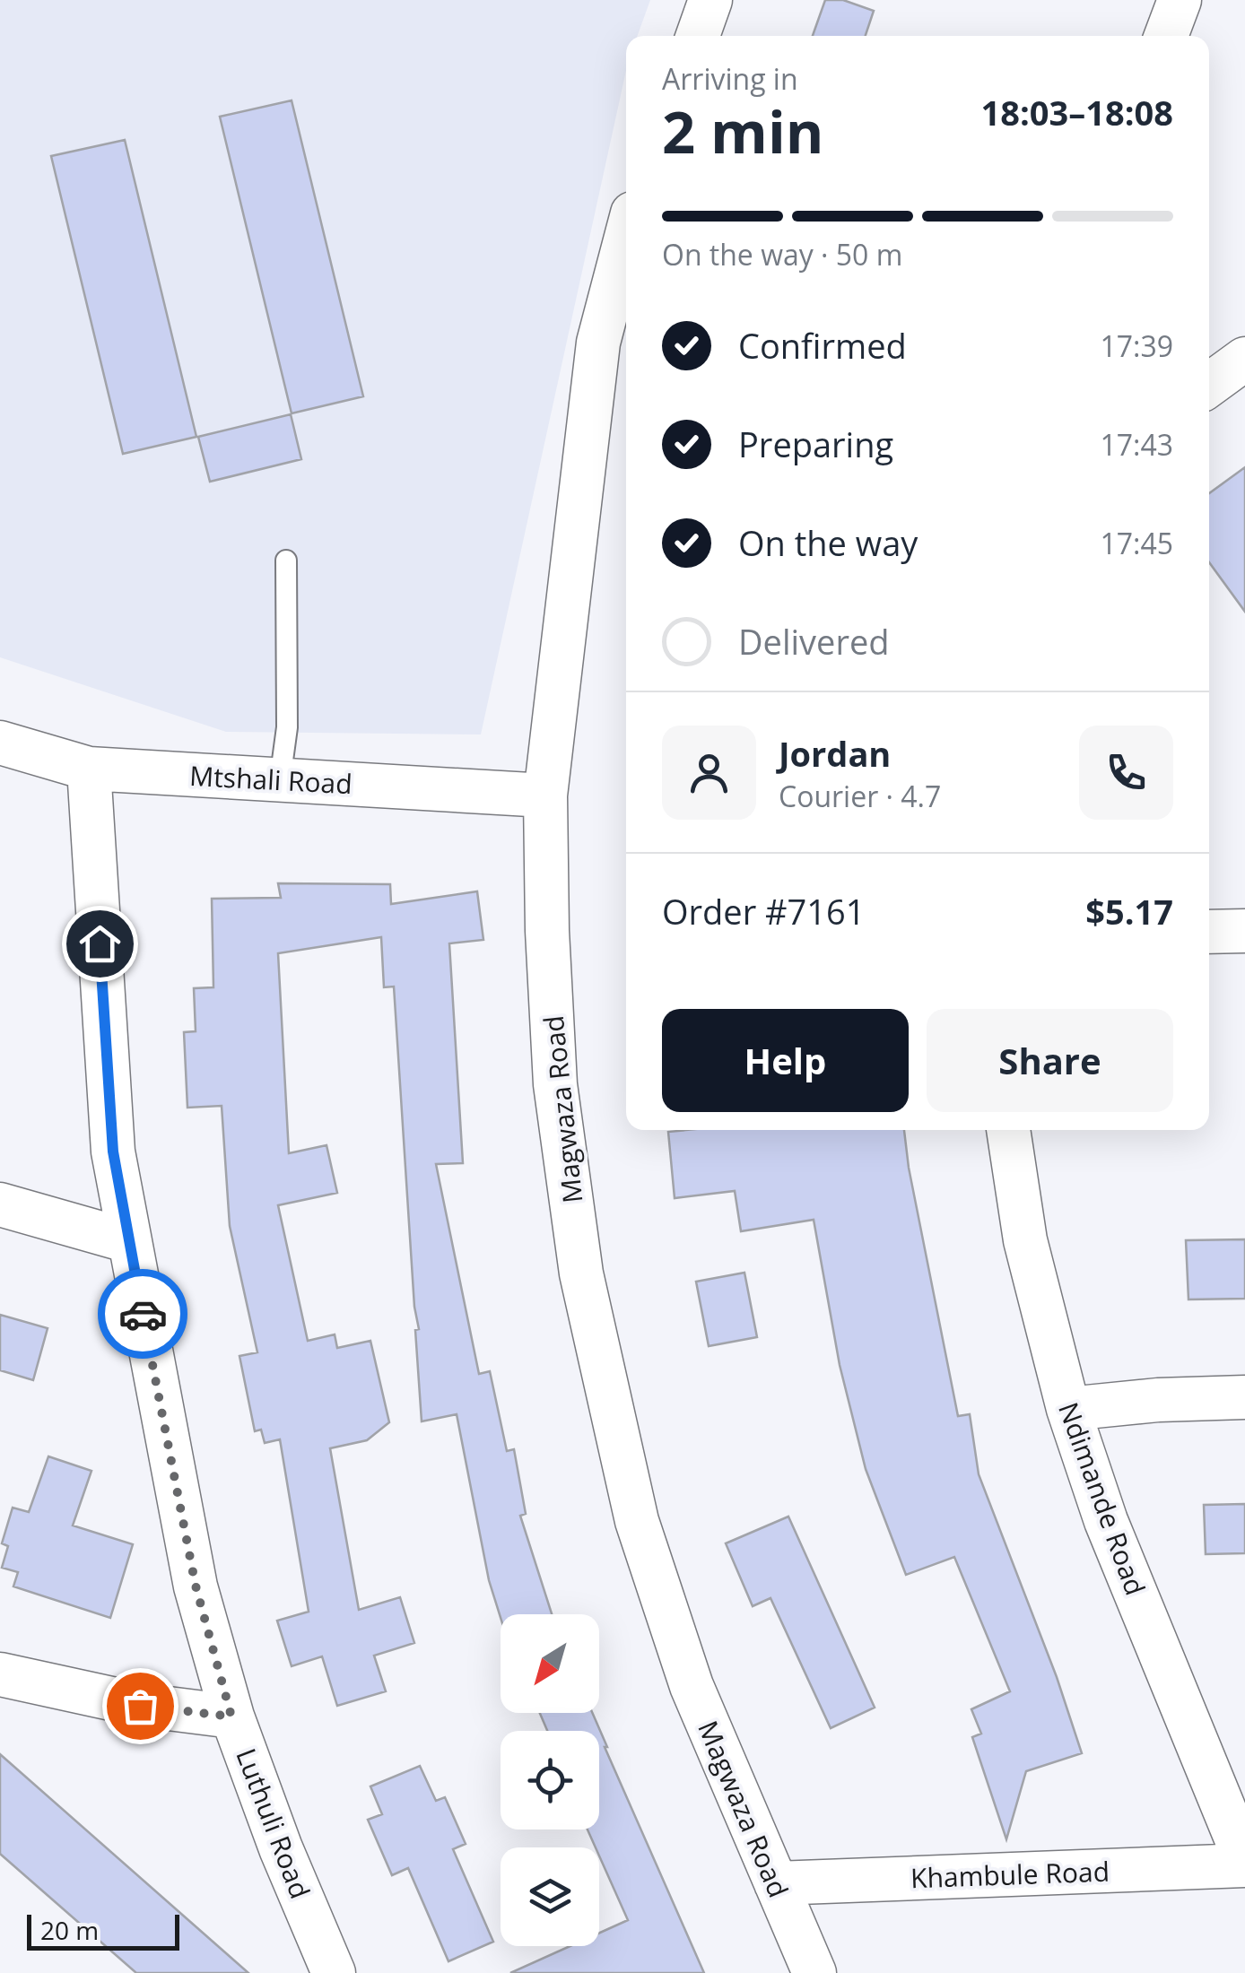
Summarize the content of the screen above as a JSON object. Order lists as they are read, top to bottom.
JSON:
{
  "streets": {
    "street": [
      "Mtshali Road",
      "Magwaza Road",
      "Ndimande Road",
      "Luthuli Road",
      "Khambule Road"
    ]
  },
  "crossings": [
    ["Mtshali Road", "Magwaza Road"],
    ["Mtshali Road", "Luthuli Road"],
    ["Magwaza Road", "Khambule Road"],
    ["Ndimande Road", "Khambule Road"]
  ],
  "scale_bar": "20 m",
  "north": "bottom left",
  "page": {
    "heading": ["2 min", "Arriving in", "18:03–18:08"],
    "panel": [
      "Jordan",
      "Courier · 4.7",
      "Order #7161",
      "$5.17"
    ],
    "bar": "On the way · 50 m",
    "list": [
      ["Confirmed", "17:39"],
      ["Preparing", "17:43"],
      ["On the way", "17:45"],
      "Delivered"
    ],
    "buttons": ["Help", "Share"],
    "scale": "20 m"
  }
}
